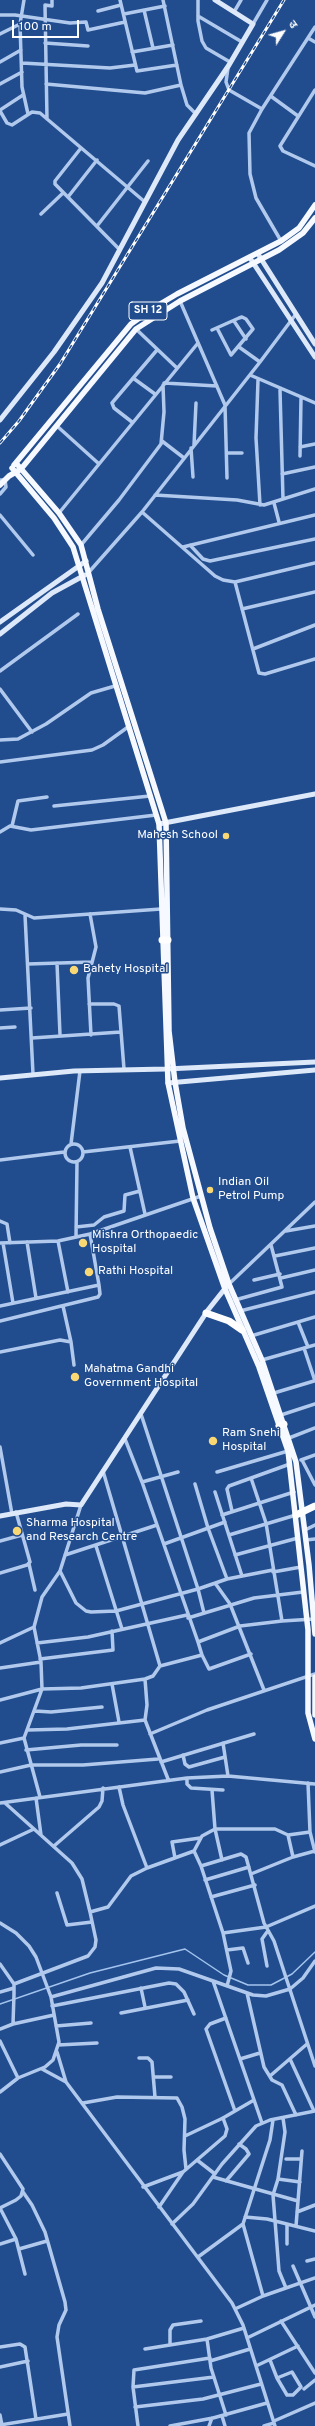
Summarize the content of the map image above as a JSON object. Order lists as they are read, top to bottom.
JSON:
{
  "streets": {
    "main road": ["SH 12"]
  },
  "places": [
    "Mahesh School",
    "Bahety Hospital",
    "Indian Oil Petrol Pump",
    "Mishra Orthopaedic Hospital",
    "Rathi Hospital",
    "Mahatma Gandhi Government Hospital",
    "Ram Snehi Hospital",
    "Sharma Hospital and Research Centre"
  ],
  "scale_bar": "100 m",
  "north": "top right"
}
